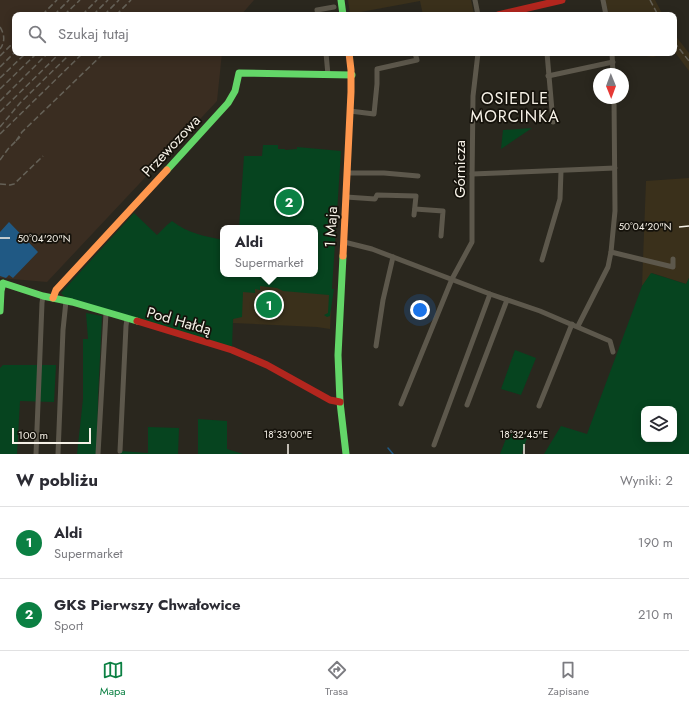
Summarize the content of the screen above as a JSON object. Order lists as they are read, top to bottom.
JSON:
{
  "streets": {
    "street": [
      "Przewozowa",
      "Górnicza",
      "1 Maja",
      "Pod Hałdą"
    ]
  },
  "crossings": [
    ["Przewozowa", "1 Maja"],
    ["Przewozowa", "Pod Hałdą"],
    ["1 Maja", "Pod Hałdą"]
  ],
  "districts": ["OSIEDLE MORCINKA"],
  "scale_bar": "100 m",
  "north": "bottom",
  "page": {
    "search": "Szukaj tutaj",
    "pins": ["2", "1"],
    "popup": ["Aldi", "Supermarket"],
    "scale": "100 m",
    "heading": ["W pobliżu", "Wyniki: 2"],
    "list": [
      {
        "mark": "1",
        "name": "Aldi",
        "note": "Supermarket",
        "value": "190 m"
      },
      {
        "mark": "2",
        "name": "GKS Pierwszy Chwałowice",
        "note": "Sport",
        "value": "210 m"
      }
    ],
    "nav": ["Mapa", "Trasa", "Zapisane"]
  },
  "coordinates": ["50°04'20\"N", "18°33'00\"E", "18°32'45\"E"]
}
